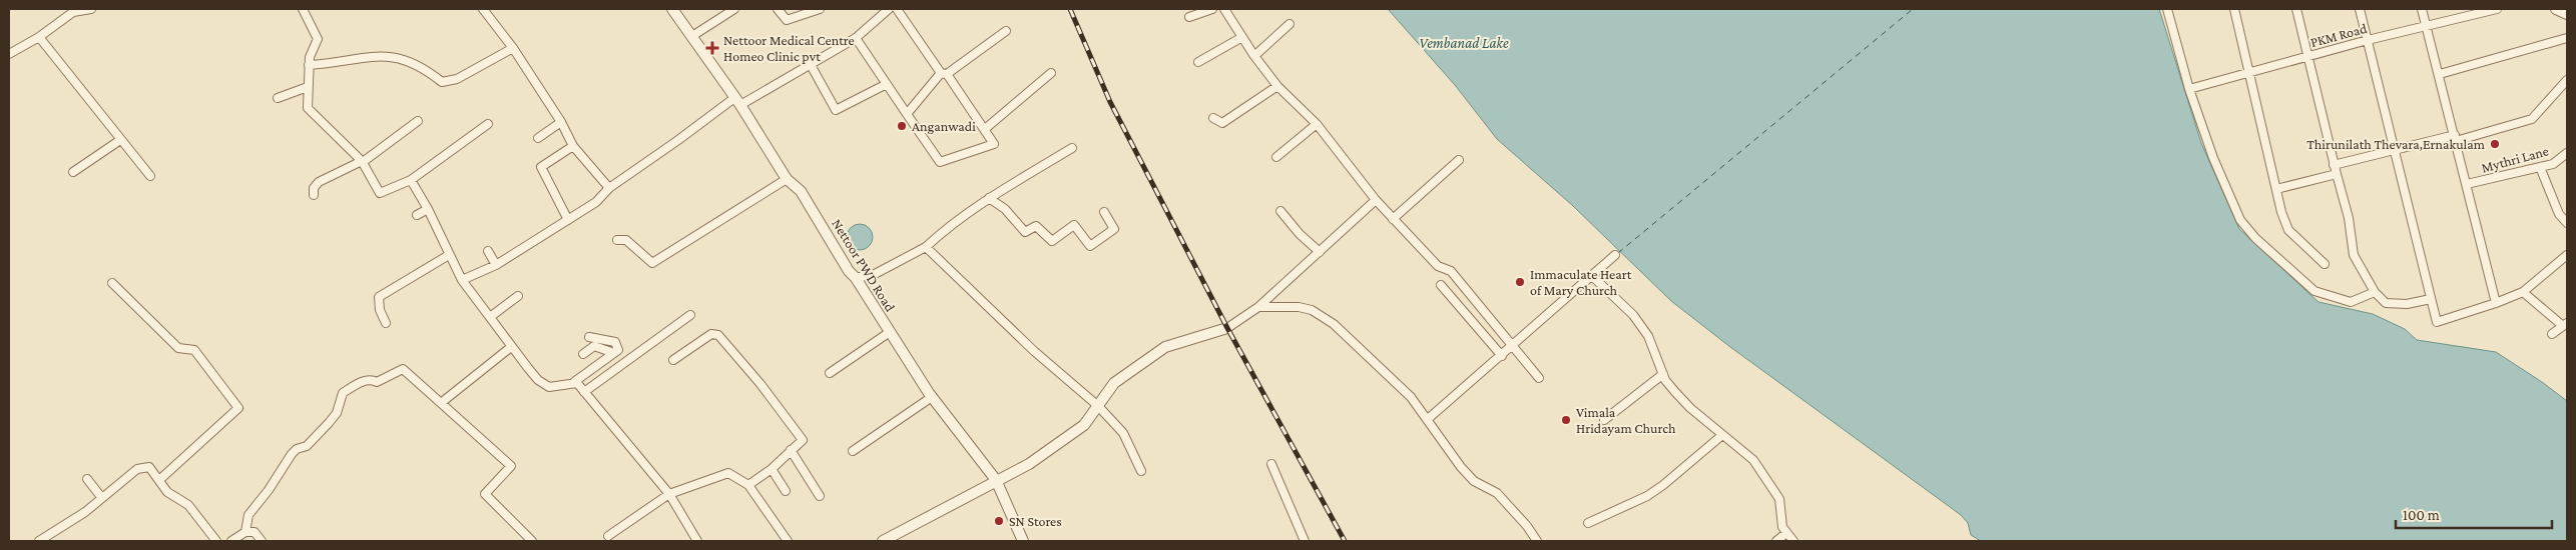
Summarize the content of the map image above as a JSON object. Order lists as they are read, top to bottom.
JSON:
{
  "streets": {
    "street": ["PKM Road", "Mythri Lane", "Nettoor PWD Road"]
  },
  "water": ["Vembanad Lake"],
  "places": {
    "health": ["Nettoor Medical Centre Homeo Clinic pvt"],
    "other": [
      "Anganwadi",
      "Thirunilath Thevara,Ernakulam",
      "Immaculate Heart of Mary Church",
      "Vimala Hridayam Church",
      "SN Stores"
    ]
  },
  "scale_bar": "100 m"
}
